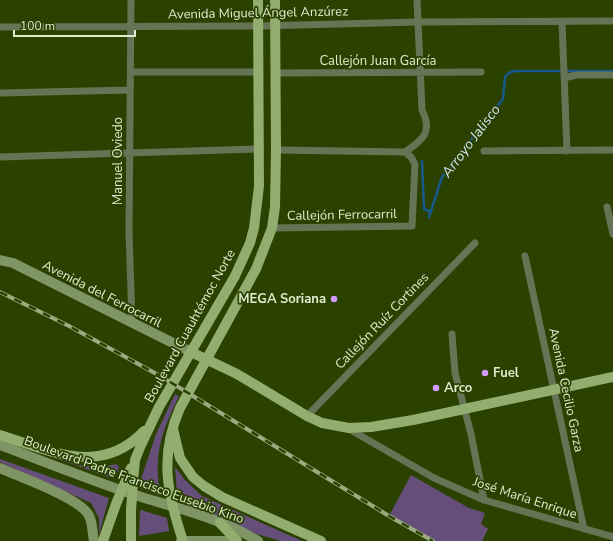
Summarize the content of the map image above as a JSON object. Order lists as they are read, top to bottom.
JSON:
{
  "streets": {
    "main road": ["Avenida del Ferrocarril", "Boulevard Cuauhtémoc Norte", "Boulevard Padre Francisco Eusebio Kino"],
    "street": [
      "Avenida Miguel Ángel Anzúrez",
      "Callejón Juan García",
      "Manuel Oviedo",
      "Callejón Ferrocarril",
      "Callejón Ruíz Cortines",
      "Avenida Cecilio Garza",
      "José María Enrique"
    ]
  },
  "crossings": [
    ["Avenida Miguel Ángel Anzúrez", "Manuel Oviedo"],
    ["Avenida Miguel Ángel Anzúrez", "Boulevard Cuauhtémoc Norte"],
    ["Manuel Oviedo", "Avenida del Ferrocarril"],
    ["Avenida del Ferrocarril", "Boulevard Cuauhtémoc Norte"],
    ["Boulevard Cuauhtémoc Norte", "Boulevard Padre Francisco Eusebio Kino"],
    ["Avenida Cecilio Garza", "José María Enrique"]
  ],
  "water": ["Arroyo Jalisco"],
  "places": ["MEGA Soriana", "Fuel", "Arco"],
  "scale_bar": "100 m"
}
